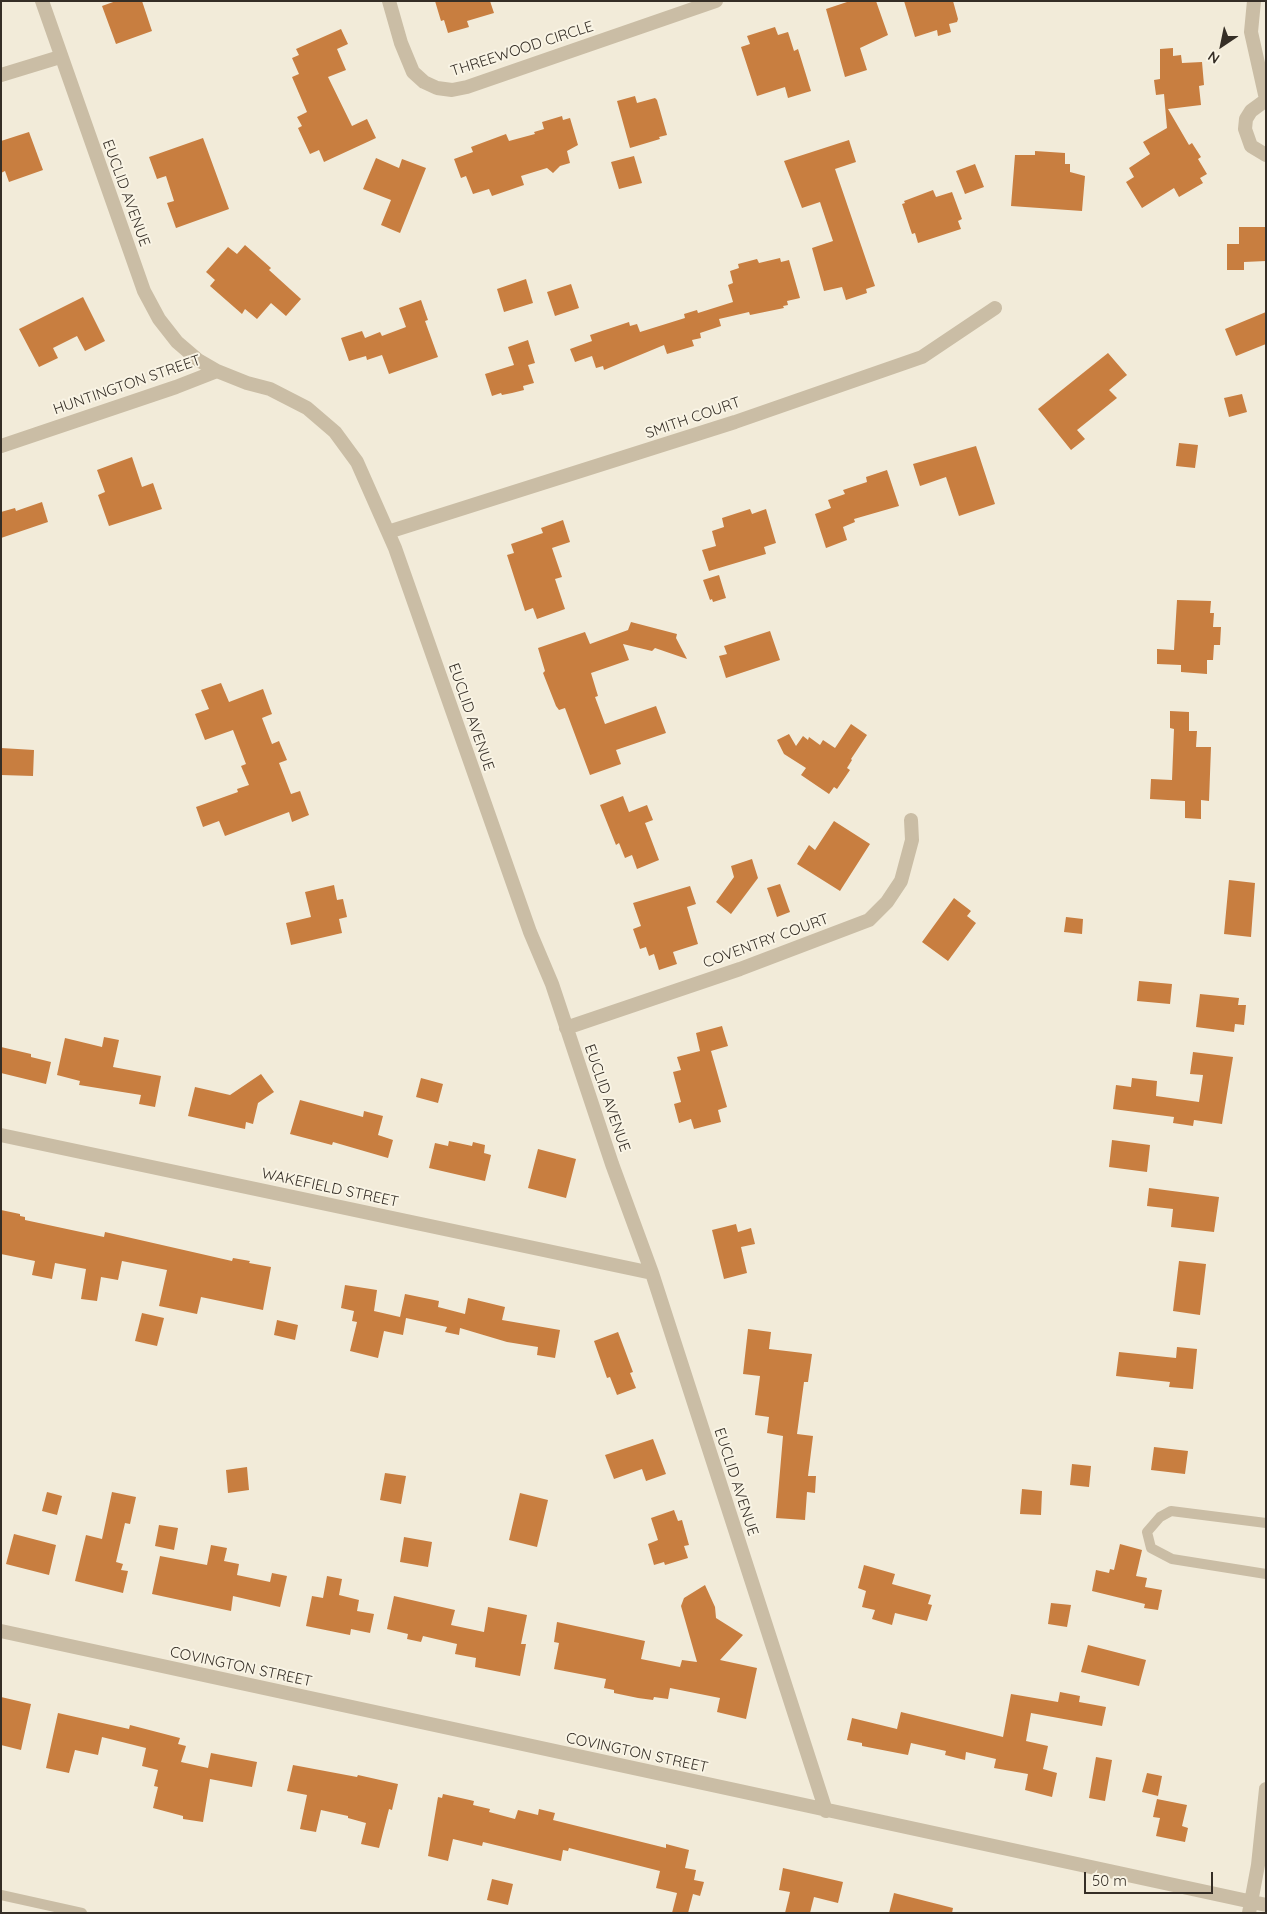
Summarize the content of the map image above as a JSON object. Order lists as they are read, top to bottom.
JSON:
{
  "streets": {
    "street": [
      "THREEWOOD CIRCLE",
      "EUCLID AVENUE",
      "HUNTINGTON STREET",
      "SMITH COURT",
      "COVENTRY COURT",
      "WAKEFIELD STREET",
      "COVINGTON STREET"
    ]
  },
  "crossings": [
    ["EUCLID AVENUE", "HUNTINGTON STREET"],
    ["EUCLID AVENUE", "SMITH COURT"],
    ["EUCLID AVENUE", "COVENTRY COURT"],
    ["EUCLID AVENUE", "WAKEFIELD STREET"],
    ["EUCLID AVENUE", "COVINGTON STREET"]
  ],
  "scale_bar": "50 m",
  "north": "bottom left"
}
